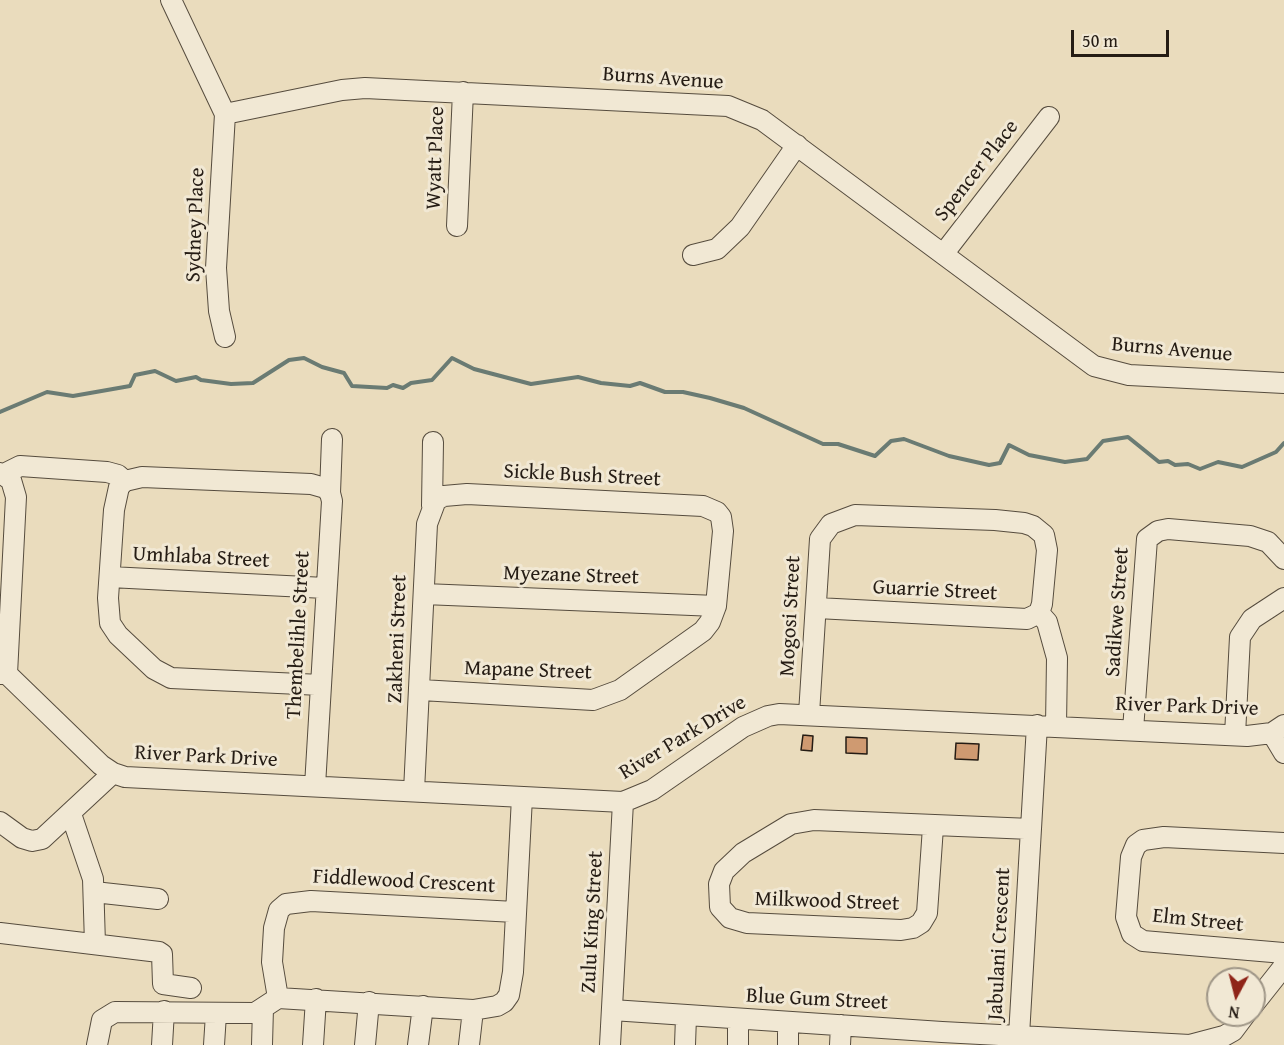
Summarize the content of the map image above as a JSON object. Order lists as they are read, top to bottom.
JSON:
{
  "streets": {
    "street": [
      "Burns Avenue",
      "Wyatt Place",
      "Spencer Place",
      "Sydney Place",
      "Sickle Bush Street",
      "Umhlaba Street",
      "Myezane Street",
      "Guarrie Street",
      "Sadikwe Street",
      "Mogosi Street",
      "Thembelihle Street",
      "Zakheni Street",
      "Mapane Street",
      "River Park Drive",
      "Fiddlewood Crescent",
      "Milkwood Street",
      "Elm Street",
      "Zulu King Street",
      "Jabulani Crescent",
      "Blue Gum Street"
    ]
  },
  "crossings": [
    ["Burns Avenue", "Wyatt Place"],
    ["Burns Avenue", "Spencer Place"],
    ["Burns Avenue", "Sydney Place"],
    ["Sickle Bush Street", "Zakheni Street"],
    ["Sickle Bush Street", "Mapane Street"],
    ["Umhlaba Street", "Thembelihle Street"],
    ["Myezane Street", "Zakheni Street"],
    ["Myezane Street", "Mapane Street"],
    ["Guarrie Street", "Mogosi Street"],
    ["Guarrie Street", "Jabulani Crescent"],
    ["Sadikwe Street", "River Park Drive"],
    ["Mogosi Street", "River Park Drive"],
    ["Mogosi Street", "Jabulani Crescent"],
    ["Thembelihle Street", "River Park Drive"],
    ["Zakheni Street", "Mapane Street"],
    ["Zakheni Street", "River Park Drive"],
    ["River Park Drive", "Zulu King Street"],
    ["River Park Drive", "Jabulani Crescent"],
    ["Milkwood Street", "Jabulani Crescent"],
    ["Zulu King Street", "Blue Gum Street"],
    ["Jabulani Crescent", "Blue Gum Street"]
  ],
  "scale_bar": "50 m",
  "north": "bottom"
}
